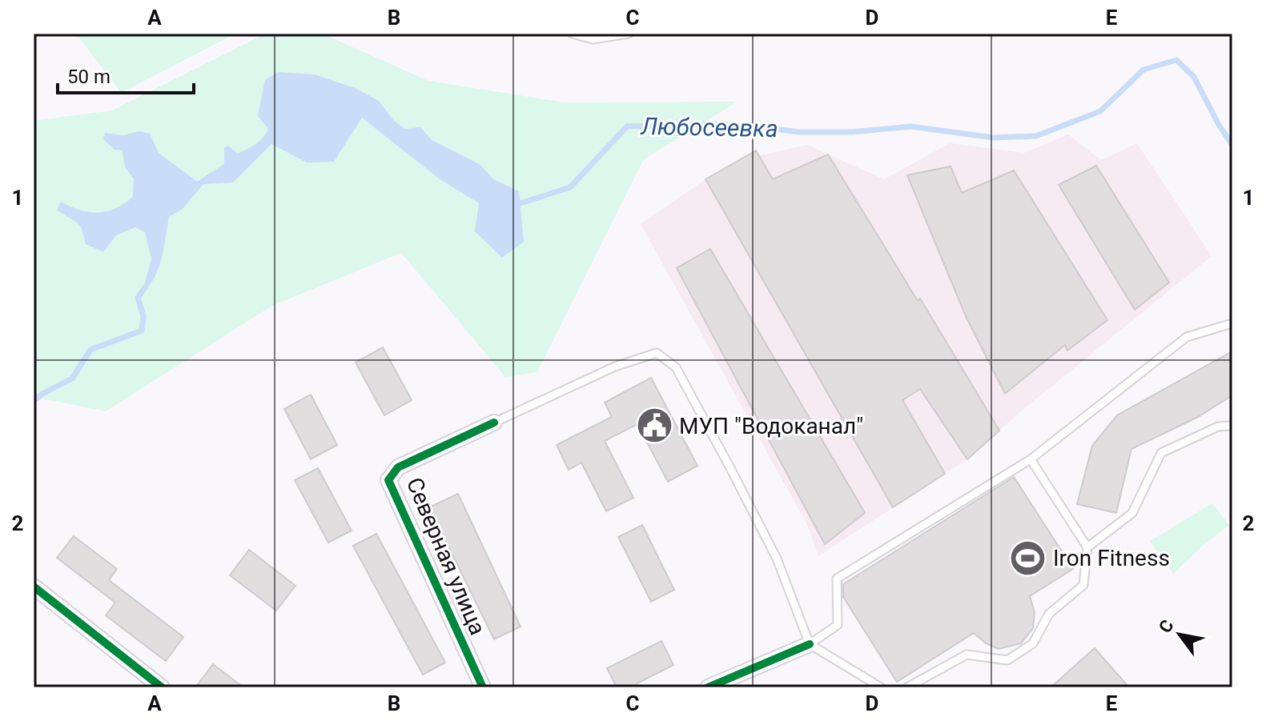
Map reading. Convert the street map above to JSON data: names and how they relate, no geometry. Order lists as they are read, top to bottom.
{
  "streets": {
    "street": ["Северная улица"]
  },
  "water": ["Любосеевка"],
  "places": {
    "public building": ["МУП \"Водоканал\""],
    "sports": ["Iron Fitness"]
  },
  "scale_bar": "50 m",
  "north": "top left",
  "grid": {
    "columns": [
      "A",
      "B",
      "C",
      "D",
      "E"
    ],
    "rows": ["1", "2"]
  }
}
